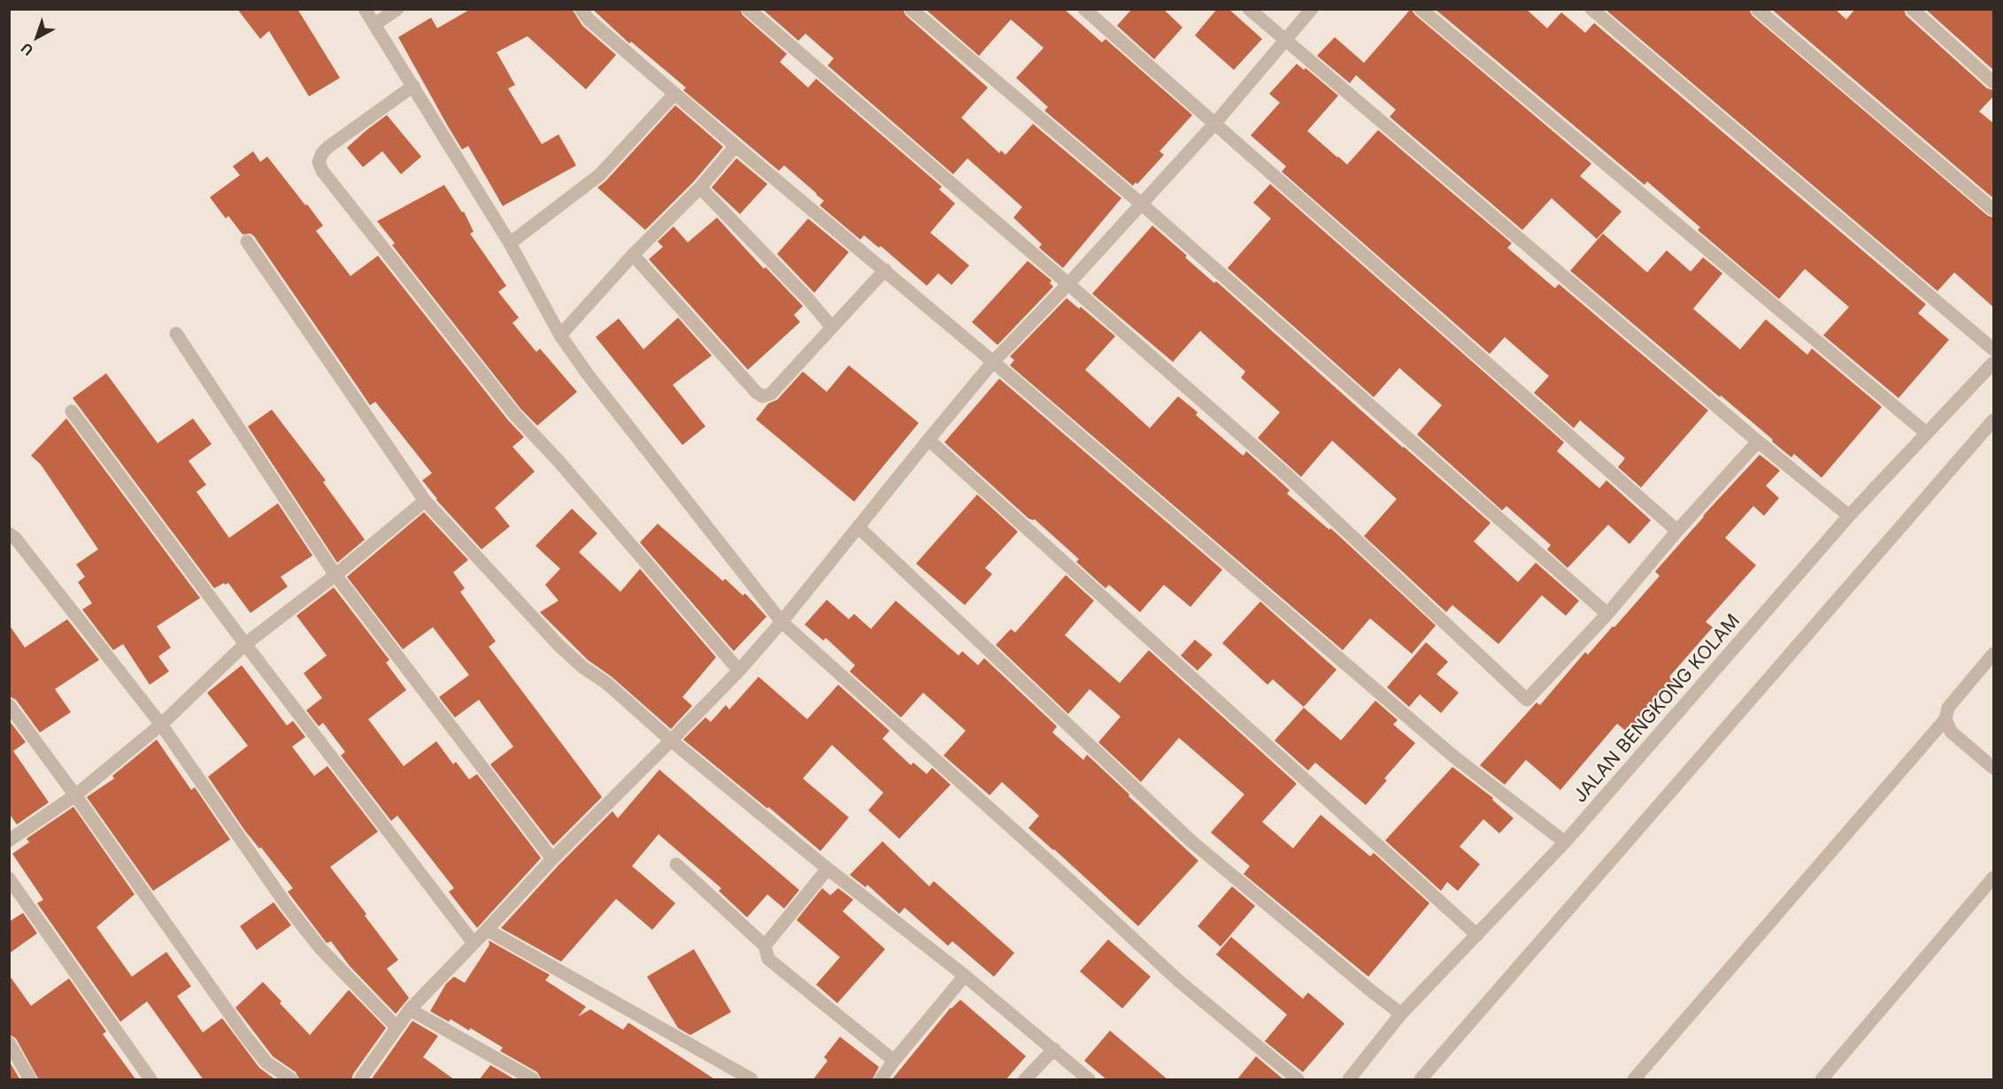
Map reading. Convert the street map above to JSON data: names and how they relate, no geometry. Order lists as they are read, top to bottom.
{
  "streets": {
    "street": ["JALAN BENGKONG KOLAM"]
  },
  "north": "bottom left"
}
